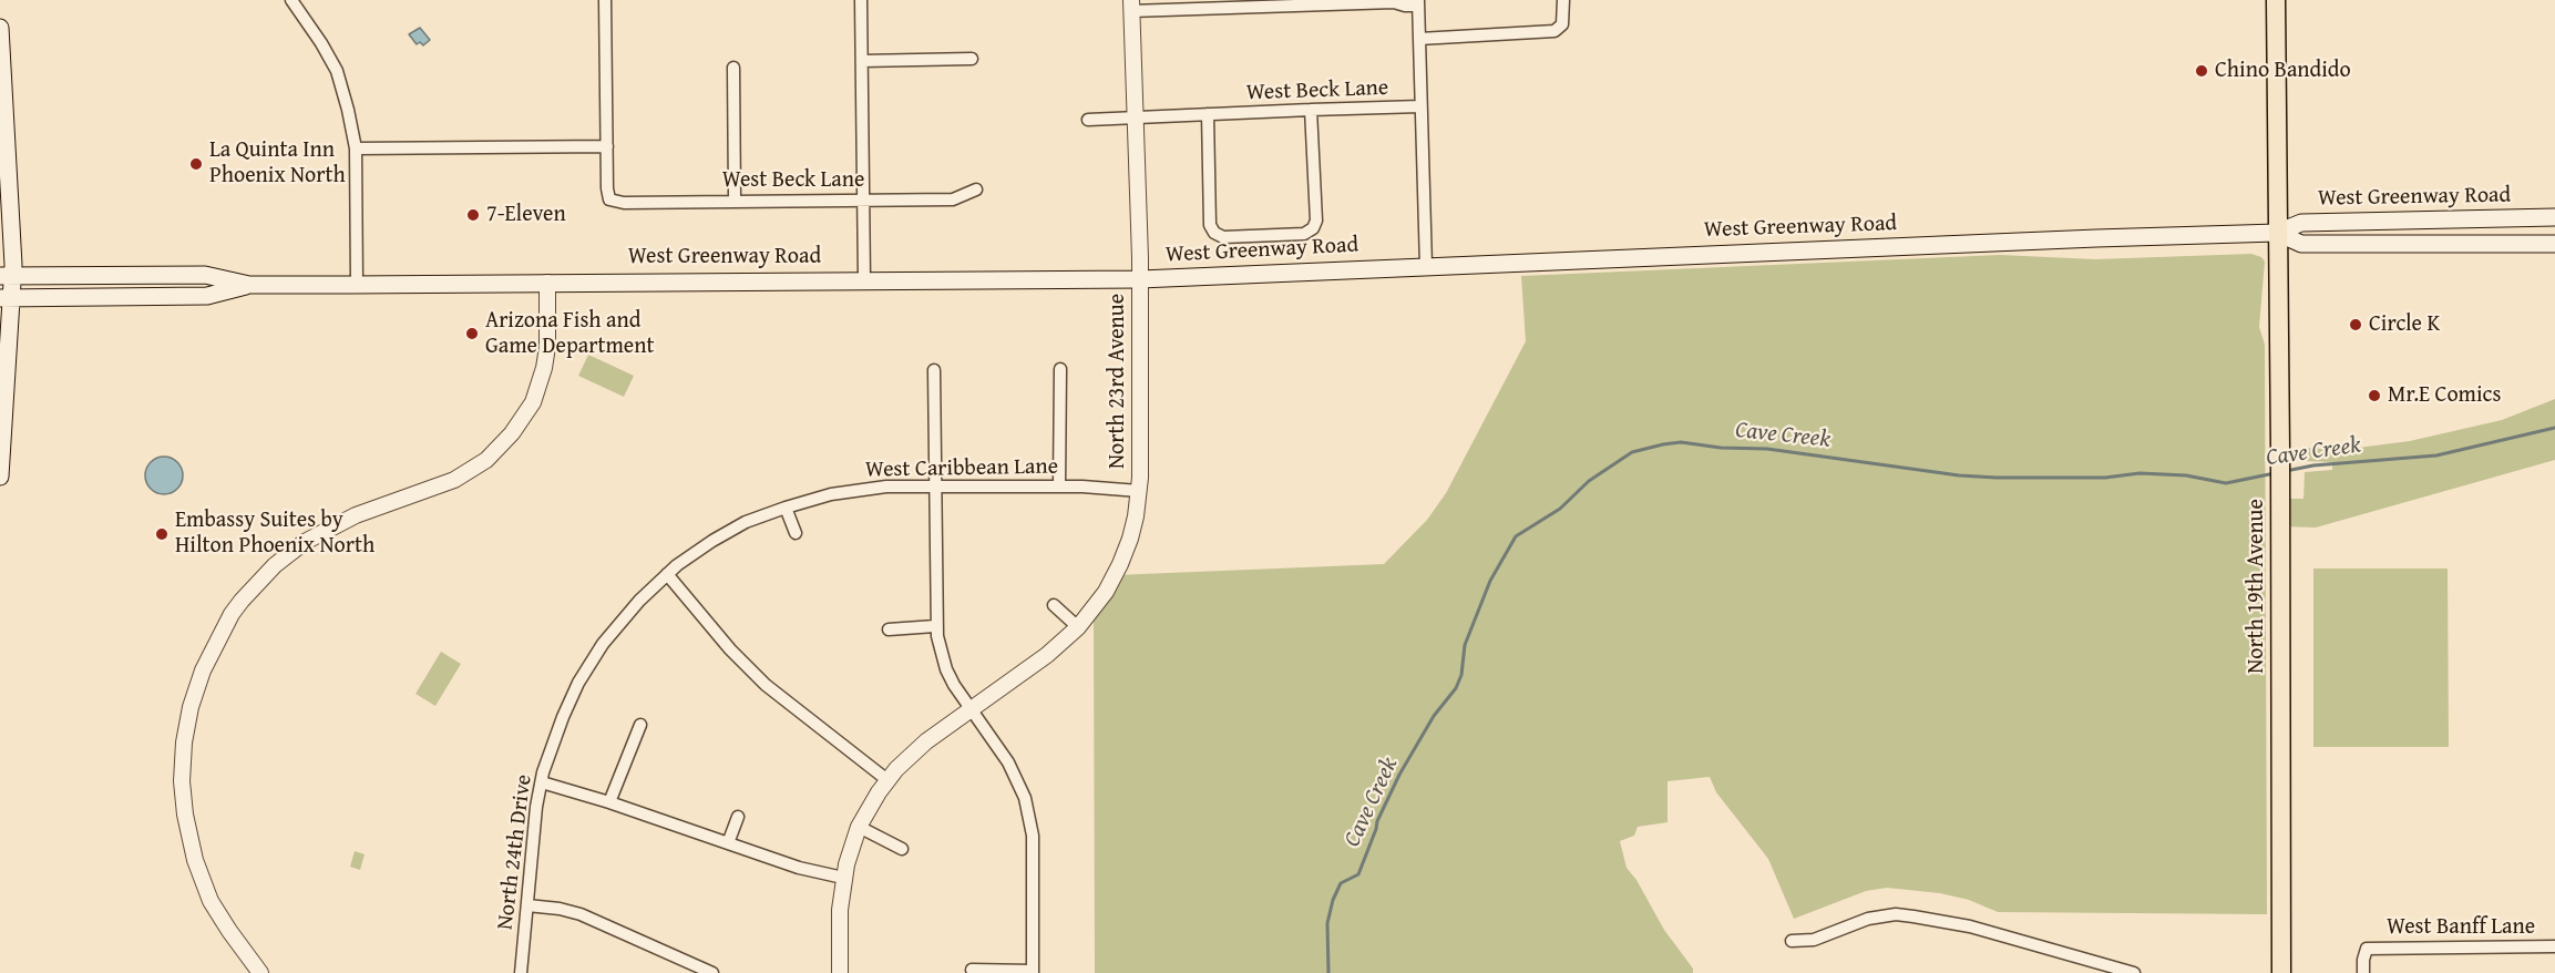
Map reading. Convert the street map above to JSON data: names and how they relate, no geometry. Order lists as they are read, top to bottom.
{
  "streets": {
    "main road": ["West Greenway Road", "North 19th Avenue"],
    "street": [
      "West Beck Lane",
      "North 23rd Avenue",
      "West Caribbean Lane",
      "North 24th Drive",
      "West Banff Lane"
    ]
  },
  "crossings": [
    ["West Beck Lane", "North 23rd Avenue"],
    ["West Greenway Road", "North 23rd Avenue"],
    ["West Greenway Road", "North 19th Avenue"],
    ["North 23rd Avenue", "West Caribbean Lane"],
    ["West Caribbean Lane", "North 24th Drive"]
  ],
  "water": ["Cave Creek"],
  "places": [
    "Chino Bandido",
    "La Quinta Inn Phoenix North",
    "7-Eleven",
    "Circle K",
    "Arizona Fish and Game Department",
    "Mr.E Comics",
    "Embassy Suites by Hilton Phoenix North"
  ]
}
